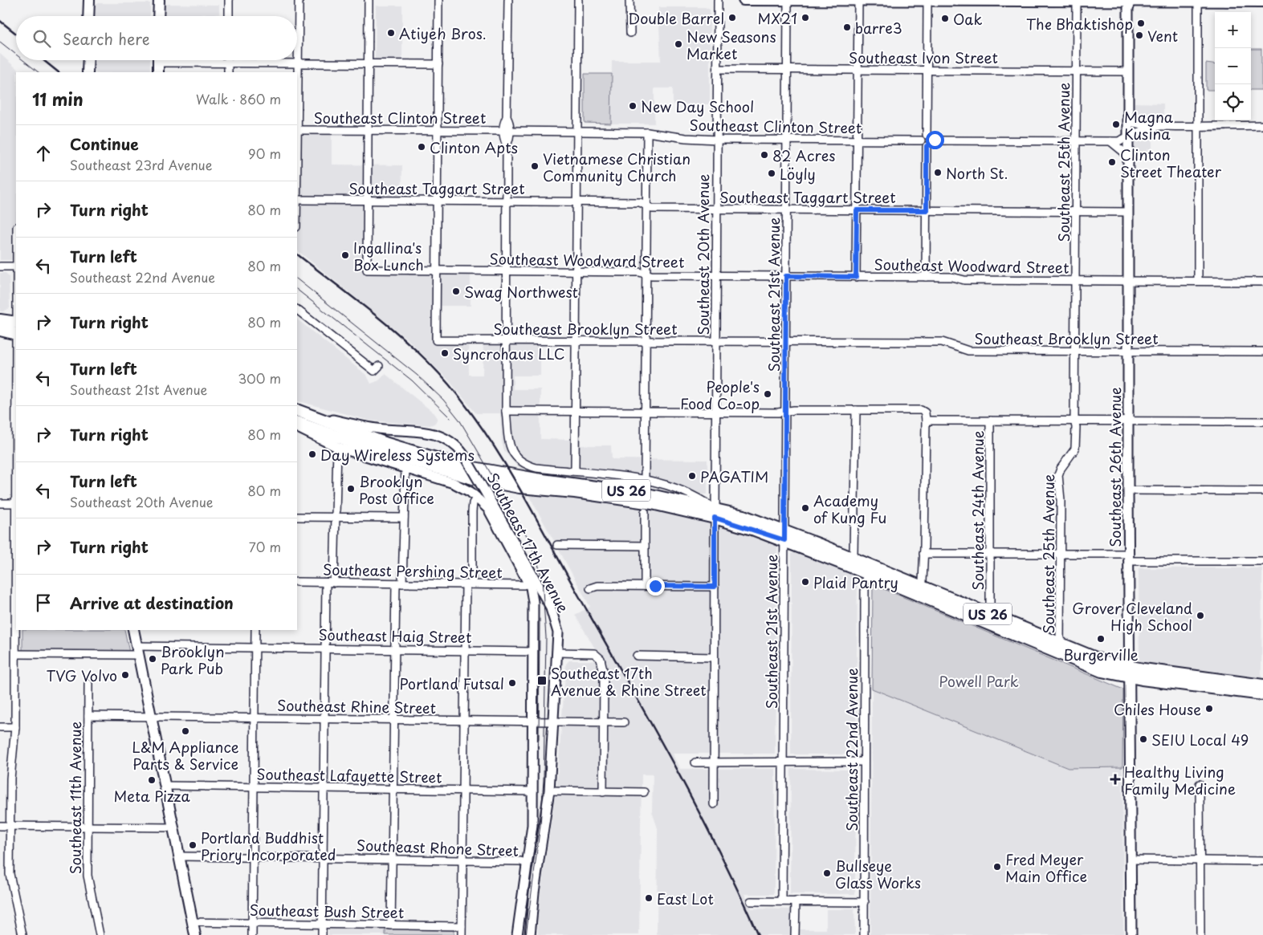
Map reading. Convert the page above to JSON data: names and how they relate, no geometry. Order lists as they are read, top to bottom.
{
  "streets": {
    "main road": ["US 26"],
    "street": [
      "Southeast Ivon Street",
      "Southeast Clinton Street",
      "Southeast 25th Avenue",
      "Southeast Taggart Street",
      "Southeast 20th Avenue",
      "Southeast Woodward Street",
      "Southeast 21st Avenue",
      "Southeast Brooklyn Street",
      "Southeast 26th Avenue",
      "Southeast 24th Avenue",
      "Southeast 17th Avenue",
      "Southeast Pershing Street",
      "Southeast Haig Street",
      "Southeast Rhine Street",
      "Southeast 22nd Avenue",
      "Southeast Lafayette Street",
      "Southeast 11th Avenue",
      "Southeast Rhone Street",
      "Southeast Bush Street"
    ]
  },
  "crossings": [
    ["Southeast Ivon Street", "Southeast 25th Avenue"],
    ["Southeast Ivon Street", "Southeast 20th Avenue"],
    ["Southeast Ivon Street", "Southeast 21st Avenue"],
    ["Southeast Ivon Street", "Southeast 26th Avenue"],
    ["Southeast Clinton Street", "Southeast 20th Avenue"],
    ["Southeast Clinton Street", "Southeast 21st Avenue"],
    ["Southeast Clinton Street", "Southeast 17th Avenue"],
    ["Southeast 25th Avenue", "Southeast Taggart Street"],
    ["Southeast 25th Avenue", "Southeast Woodward Street"],
    ["Southeast 25th Avenue", "Southeast Brooklyn Street"],
    ["Southeast 25th Avenue", "US 26"],
    ["Southeast Taggart Street", "Southeast 20th Avenue"],
    ["Southeast Taggart Street", "Southeast Woodward Street"],
    ["Southeast Taggart Street", "Southeast 21st Avenue"],
    ["Southeast Taggart Street", "Southeast 26th Avenue"],
    ["Southeast Taggart Street", "Southeast 17th Avenue"],
    ["Southeast 20th Avenue", "Southeast Woodward Street"],
    ["Southeast 20th Avenue", "Southeast Brooklyn Street"],
    ["Southeast 20th Avenue", "US 26"],
    ["Southeast Woodward Street", "Southeast 21st Avenue"],
    ["Southeast Woodward Street", "Southeast Brooklyn Street"],
    ["Southeast Woodward Street", "Southeast 26th Avenue"],
    ["Southeast Woodward Street", "Southeast 17th Avenue"],
    ["Southeast 21st Avenue", "Southeast Brooklyn Street"],
    ["Southeast 21st Avenue", "US 26"],
    ["Southeast Brooklyn Street", "Southeast 26th Avenue"],
    ["Southeast Brooklyn Street", "Southeast 17th Avenue"],
    ["Southeast 26th Avenue", "US 26"],
    ["US 26", "Southeast 24th Avenue"],
    ["US 26", "Southeast 17th Avenue"],
    ["US 26", "Southeast 22nd Avenue"],
    ["Southeast 17th Avenue", "Southeast Pershing Street"],
    ["Southeast 17th Avenue", "Southeast Haig Street"],
    ["Southeast 17th Avenue", "Southeast Rhine Street"],
    ["Southeast 17th Avenue", "Southeast Lafayette Street"],
    ["Southeast 17th Avenue", "Southeast Rhone Street"],
    ["Southeast Rhine Street", "Southeast 11th Avenue"]
  ],
  "parks": ["Powell Park"],
  "places": {
    "other": [
      "Double Barrel",
      "MX21",
      "Oak",
      "The Bhaktishop",
      "barre3",
      "Atiyeh Bros.",
      "Vent",
      "New Seasons Market",
      "New Day School",
      "Magna Kusina",
      "Clinton Apts",
      "82 Acres",
      "Clinton Street Theater",
      "Vietnamese Christian Community Church",
      "North St.",
      "Löyly",
      "Ingallina's Box Lunch",
      "Swag Northwest",
      "Syncrohaus LLC",
      "People's Food Co-op",
      "Day Wireless Systems",
      "PAGATIM",
      "Brooklyn Post Office",
      "Academy of Kung Fu",
      "Plaid Pantry",
      "Grover Cleveland High School",
      "Burgerville",
      "Brooklyn Park Pub",
      "TVG Volvo",
      "Portland Futsal",
      "Chiles House",
      "L&M Appliance Parts & Service",
      "SEIU Local 49",
      "Meta Pizza",
      "Portland Buddhist Priory Incorporated",
      "Fred Meyer Main Office",
      "Bullseye Glass Works",
      "East Lot"
    ],
    "transit": ["Southeast 17th Avenue & Rhine Street"],
    "health": ["Healthy Living Family Medicine"]
  },
  "page": {
    "map_buttons": ["+", "−"],
    "search": "Search here",
    "heading": ["11 min", "Walk · 860 m"],
    "list": [
      ["Continue", "Southeast 23rd Avenue", "90 m"],
      ["Turn right", "80 m"],
      ["Turn left", "Southeast 22nd Avenue", "80 m"],
      ["Turn right", "80 m"],
      ["Turn left", "Southeast 21st Avenue", "300 m"],
      ["Turn right", "80 m"],
      ["Turn left", "Southeast 20th Avenue", "80 m"],
      ["Turn right", "70 m"],
      "Arrive at destination"
    ]
  }
}
